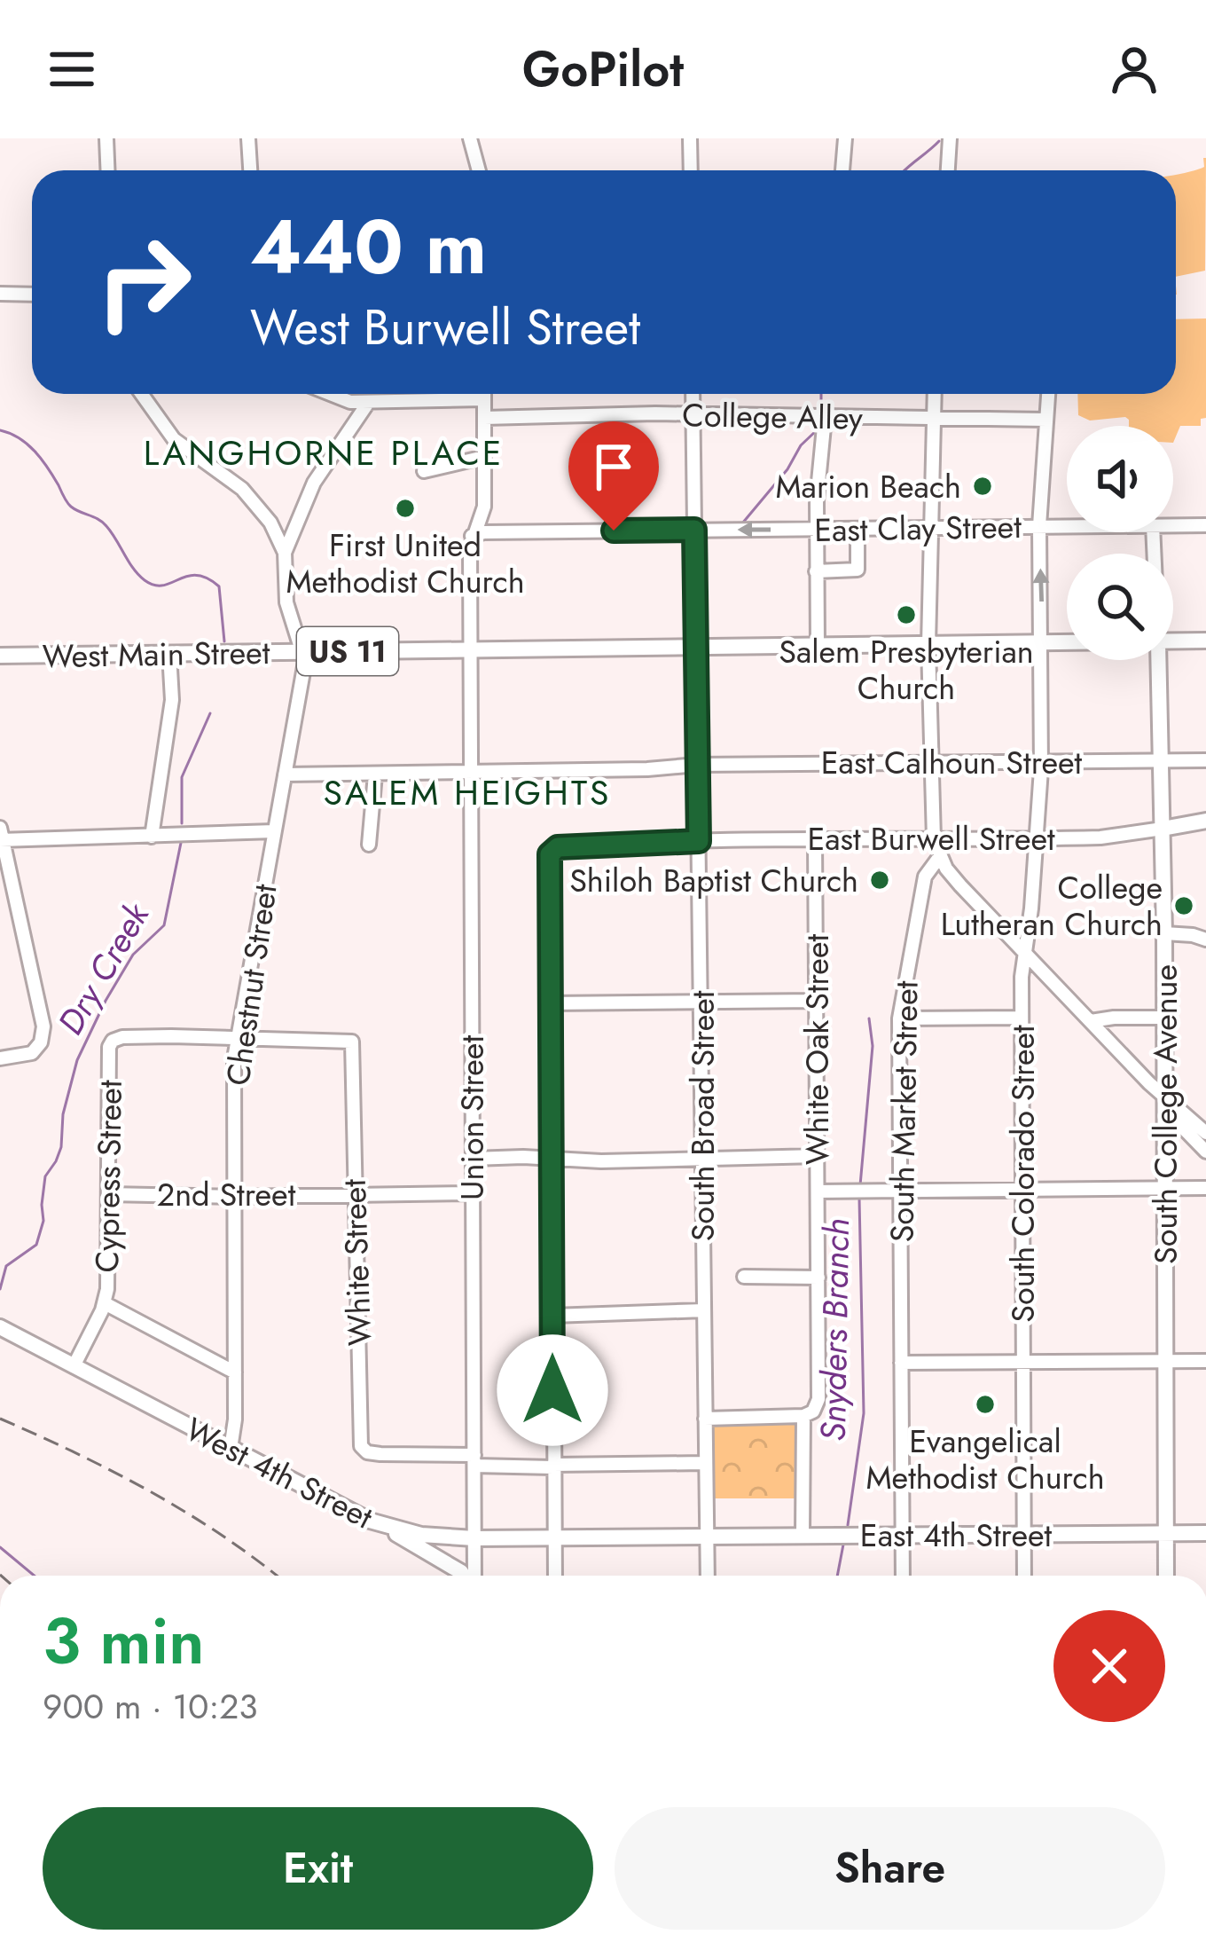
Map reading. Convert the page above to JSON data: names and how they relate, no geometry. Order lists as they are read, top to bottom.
{
  "streets": {
    "main road": [
      "US 11",
      "West Main Street",
      "South College Avenue",
      "West 4th Street",
      "East 4th Street"
    ],
    "street": [
      "College Alley",
      "East Clay Street",
      "East Calhoun Street",
      "East Burwell Street",
      "Chestnut Street",
      "White Oak Street",
      "South Market Street",
      "South Broad Street",
      "Union Street",
      "South Colorado Street",
      "Cypress Street",
      "2nd Street",
      "White Street"
    ]
  },
  "crossings": [
    ["College Alley", "South Broad Street"],
    ["College Alley", "Union Street"],
    ["College Alley", "South Colorado Street"],
    ["East Clay Street", "South Broad Street"],
    ["East Clay Street", "Union Street"],
    ["East Clay Street", "South Colorado Street"],
    ["US 11", "West Main Street"],
    ["US 11", "South Broad Street"],
    ["US 11", "South Colorado Street"],
    ["West Main Street", "Chestnut Street"],
    ["West Main Street", "South Broad Street"],
    ["West Main Street", "Union Street"],
    ["East Calhoun Street", "Chestnut Street"],
    ["East Calhoun Street", "South College Avenue"],
    ["East Calhoun Street", "South Broad Street"],
    ["East Calhoun Street", "Union Street"],
    ["East Calhoun Street", "South Colorado Street"],
    ["East Burwell Street", "White Oak Street"],
    ["East Burwell Street", "South College Avenue"],
    ["East Burwell Street", "South Broad Street"],
    ["East Burwell Street", "South Colorado Street"],
    ["Chestnut Street", "Cypress Street"],
    ["Chestnut Street", "2nd Street"],
    ["Chestnut Street", "White Street"],
    ["Chestnut Street", "West 4th Street"],
    ["South Market Street", "East 4th Street"],
    ["South College Avenue", "East 4th Street"],
    ["South Broad Street", "West 4th Street"],
    ["South Broad Street", "East 4th Street"],
    ["Union Street", "2nd Street"],
    ["Union Street", "White Street"],
    ["Union Street", "West 4th Street"],
    ["South Colorado Street", "East 4th Street"],
    ["Cypress Street", "2nd Street"],
    ["Cypress Street", "White Street"],
    ["Cypress Street", "West 4th Street"],
    ["2nd Street", "White Street"],
    ["West 4th Street", "East 4th Street"]
  ],
  "districts": ["LANGHORNE PLACE", "SALEM HEIGHTS"],
  "water": ["Dry Creek", "Snyders Branch"],
  "places": [
    "Marion Beach",
    "First United Methodist Church",
    "Salem Presbyterian Church",
    "Shiloh Baptist Church",
    "College Lutheran Church",
    "Evangelical Methodist Church"
  ],
  "page": {
    "header": "GoPilot",
    "turn": ["440 m", "West Burwell Street"],
    "heading": ["3 min", "900 m · 10:23"],
    "buttons": ["Exit", "Share"]
  }
}
